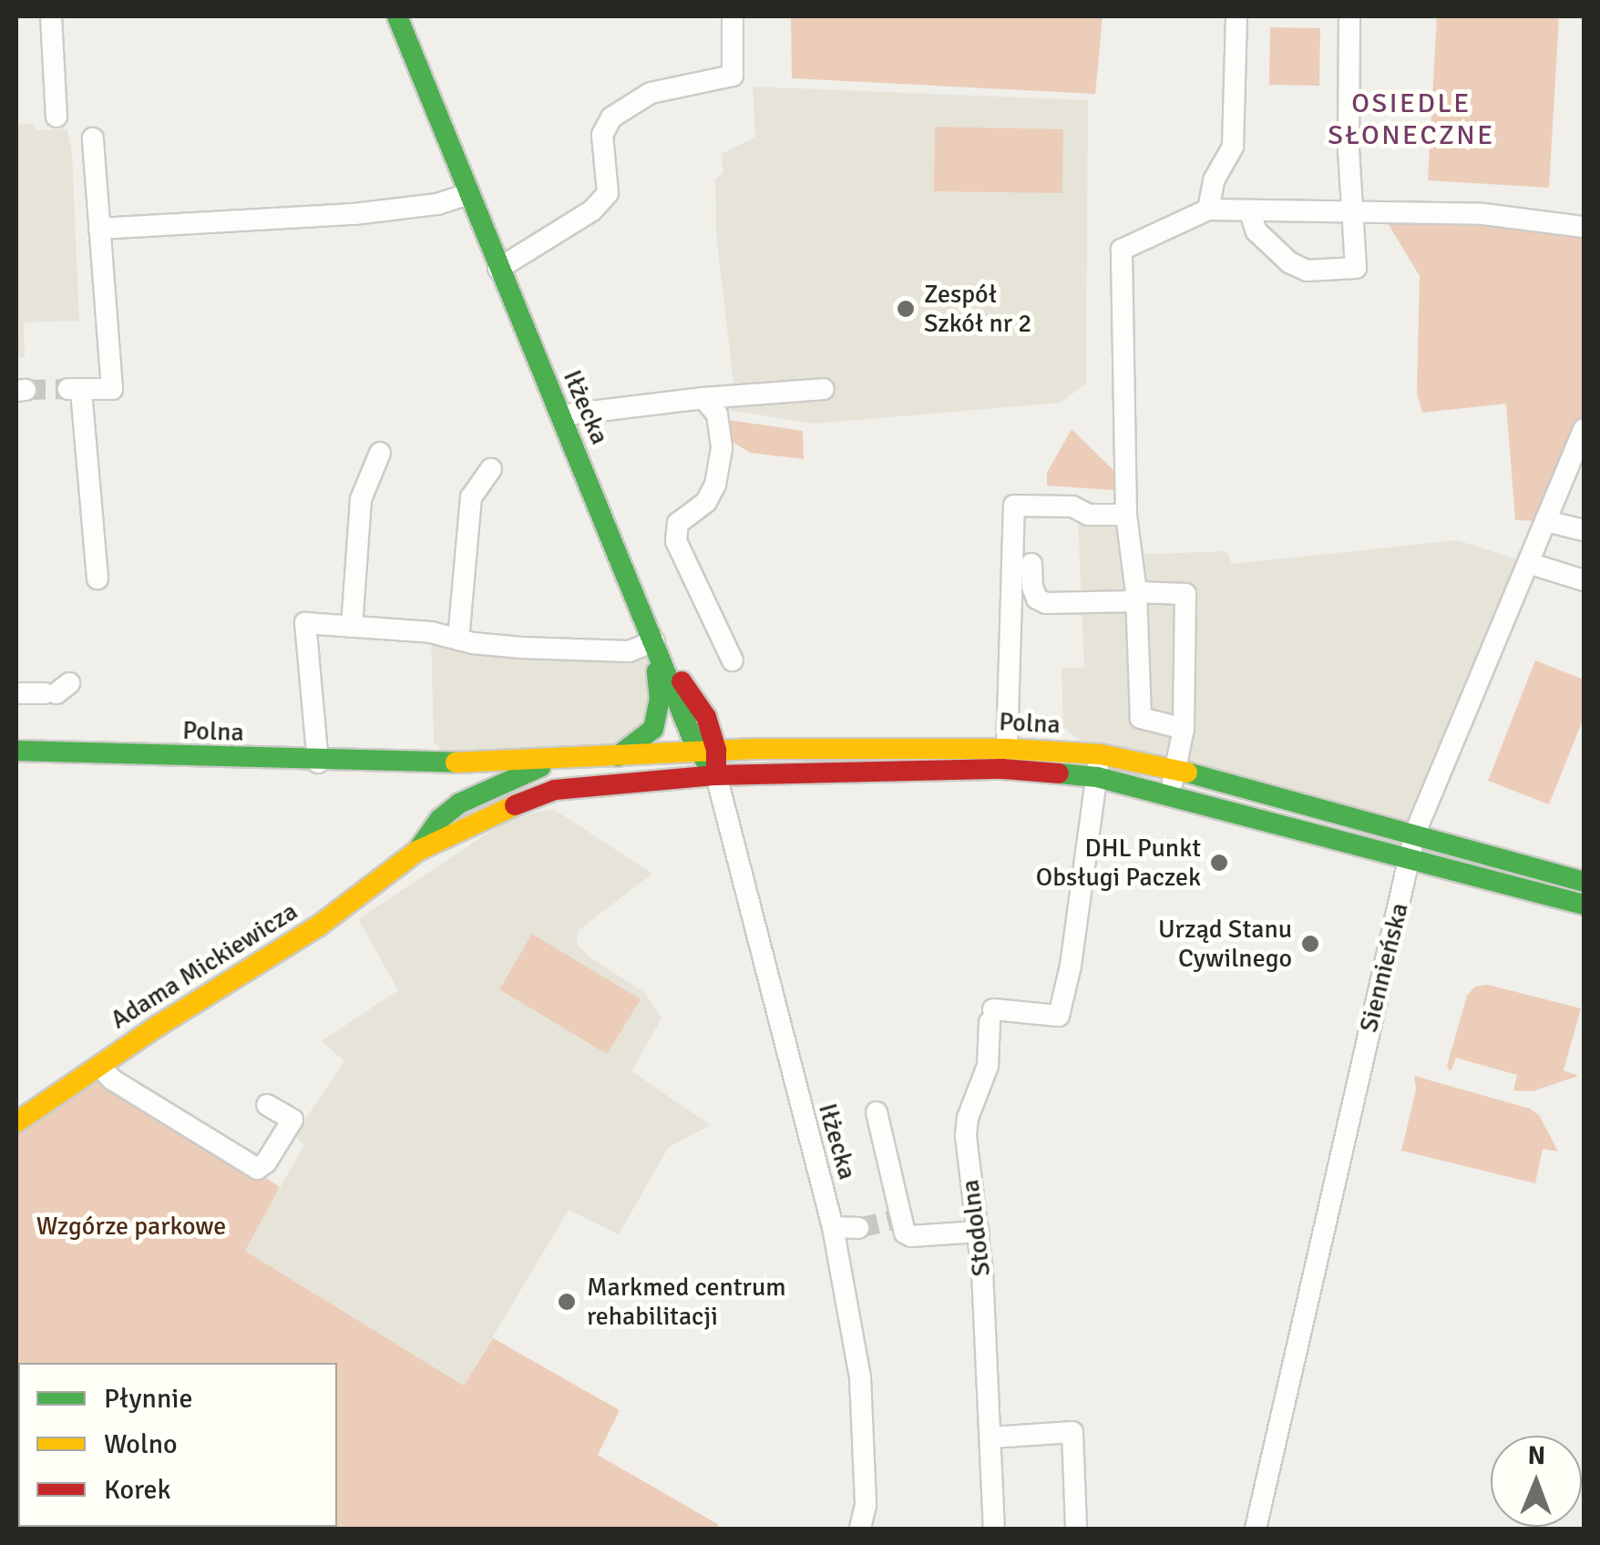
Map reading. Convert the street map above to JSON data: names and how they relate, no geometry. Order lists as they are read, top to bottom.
{
  "streets": {
    "street": [
      "Iłżecka",
      "Polna",
      "Adama Mickiewicza",
      "Siennieńska",
      "Stodolna"
    ]
  },
  "crossings": [
    ["Iłżecka", "Polna"],
    ["Iłżecka", "Adama Mickiewicza"],
    ["Polna", "Adama Mickiewicza"],
    ["Polna", "Siennieńska"],
    ["Polna", "Stodolna"]
  ],
  "districts": ["OSIEDLE SŁONECZNE"],
  "parks": ["Wzgórze parkowe"],
  "places": [
    "Zespół Szkół nr 2",
    "DHL Punkt Obsługi Paczek",
    "Urząd Stanu Cywilnego",
    "Markmed centrum rehabilitacji"
  ],
  "legend": ["Płynnie", "Wolno", "Korek"],
  "north": "top"
}
